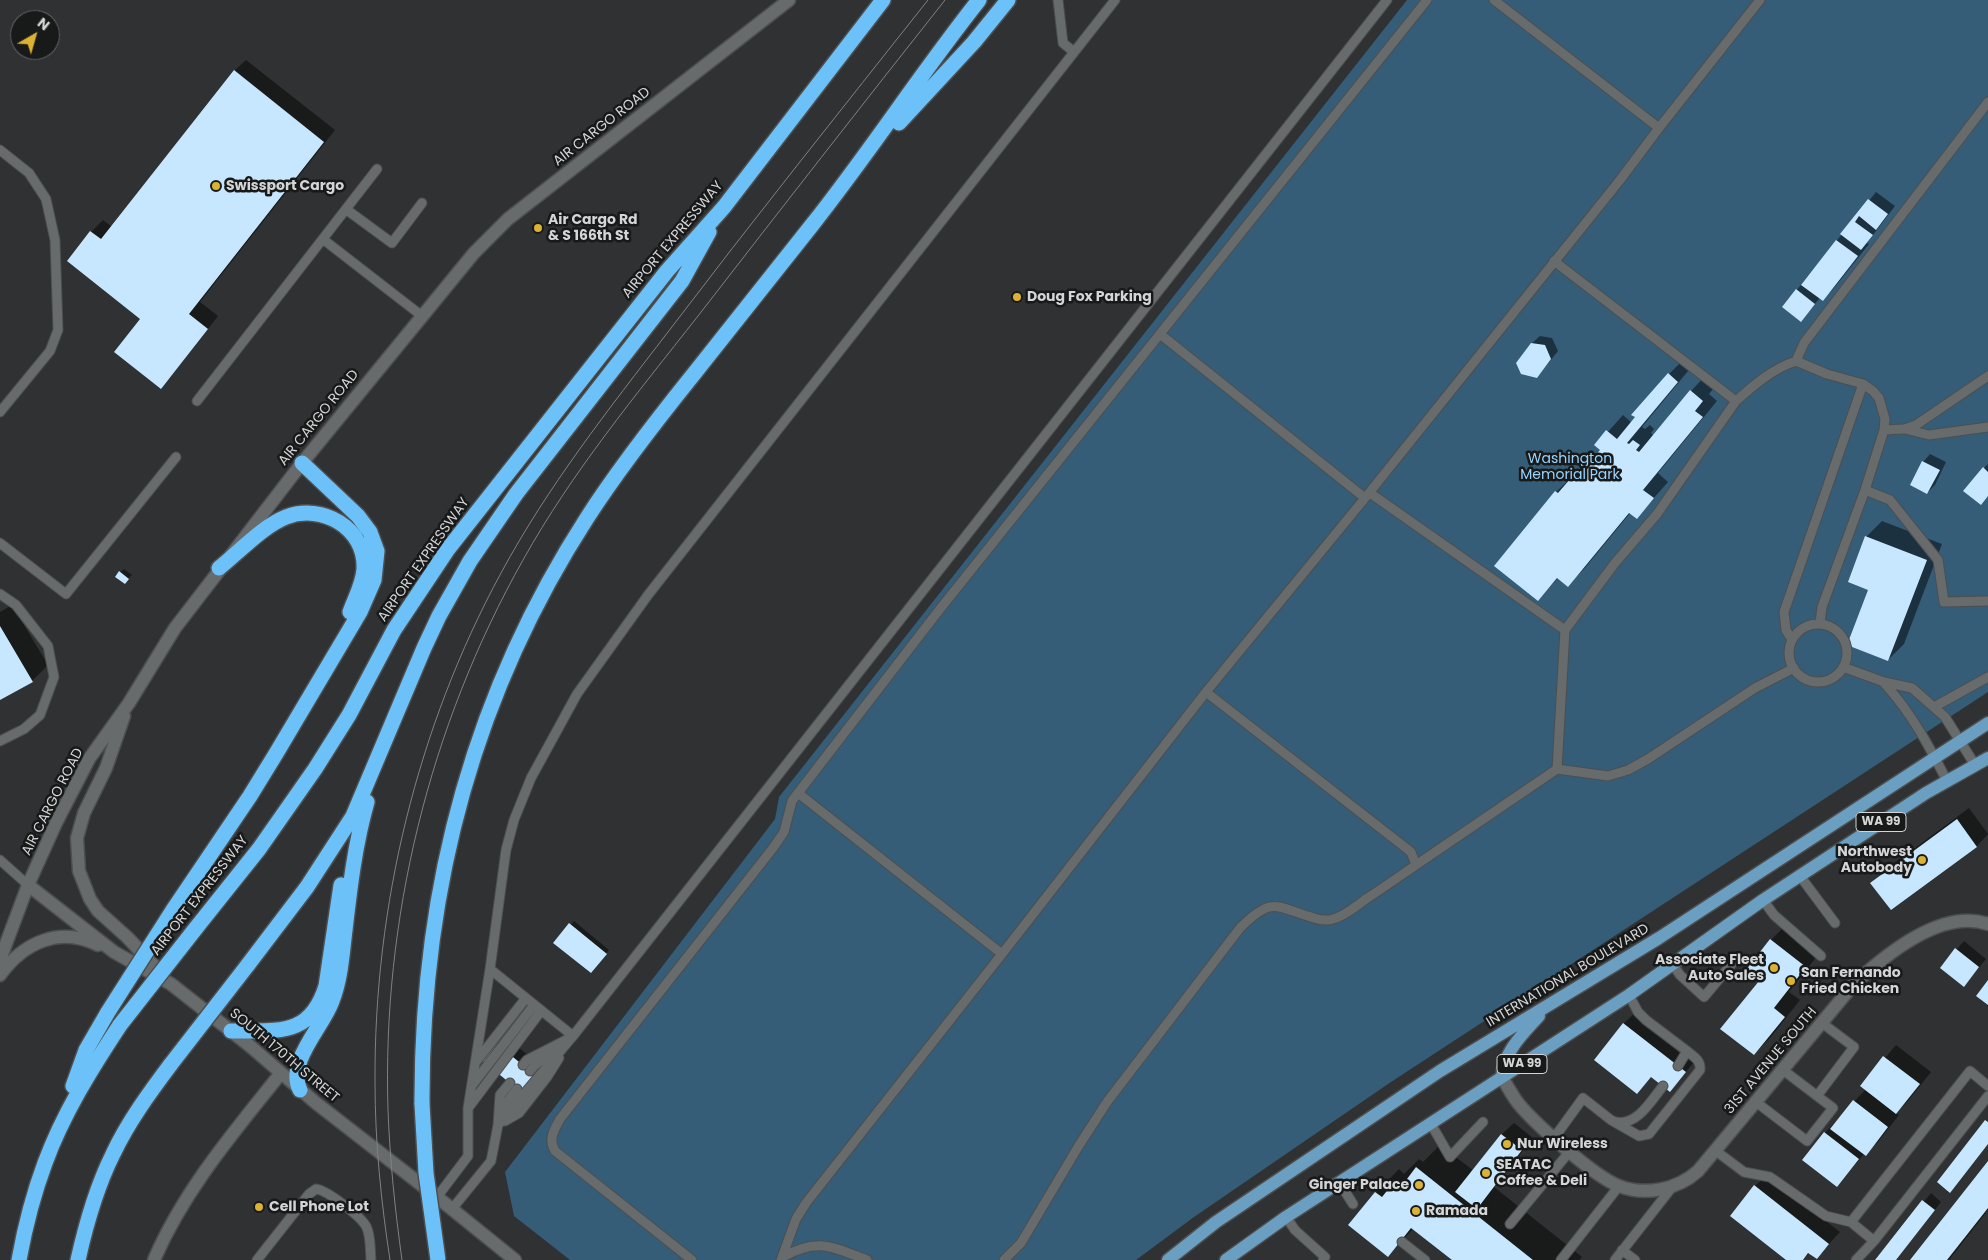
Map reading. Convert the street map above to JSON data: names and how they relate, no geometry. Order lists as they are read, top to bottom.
{
  "streets": {
    "highway": ["AIRPORT EXPRESSWAY"],
    "main road": ["WA 99", "INTERNATIONAL BOULEVARD"],
    "street": ["AIR CARGO ROAD", "SOUTH 170TH STREET", "31ST AVENUE SOUTH"]
  },
  "crossings": [
    ["AIR CARGO ROAD", "SOUTH 170TH STREET"]
  ],
  "parks": ["Washington Memorial Park"],
  "places": [
    "Swissport Cargo",
    "Air Cargo Rd & S 166th St",
    "Doug Fox Parking",
    "Northwest Autobody",
    "Associate Fleet Auto Sales",
    "San Fernando Fried Chicken",
    "Nur Wireless",
    "SEATAC Coffee & Deli",
    "Ginger Palace",
    "Cell Phone Lot",
    "Ramada"
  ],
  "north": "top right"
}
